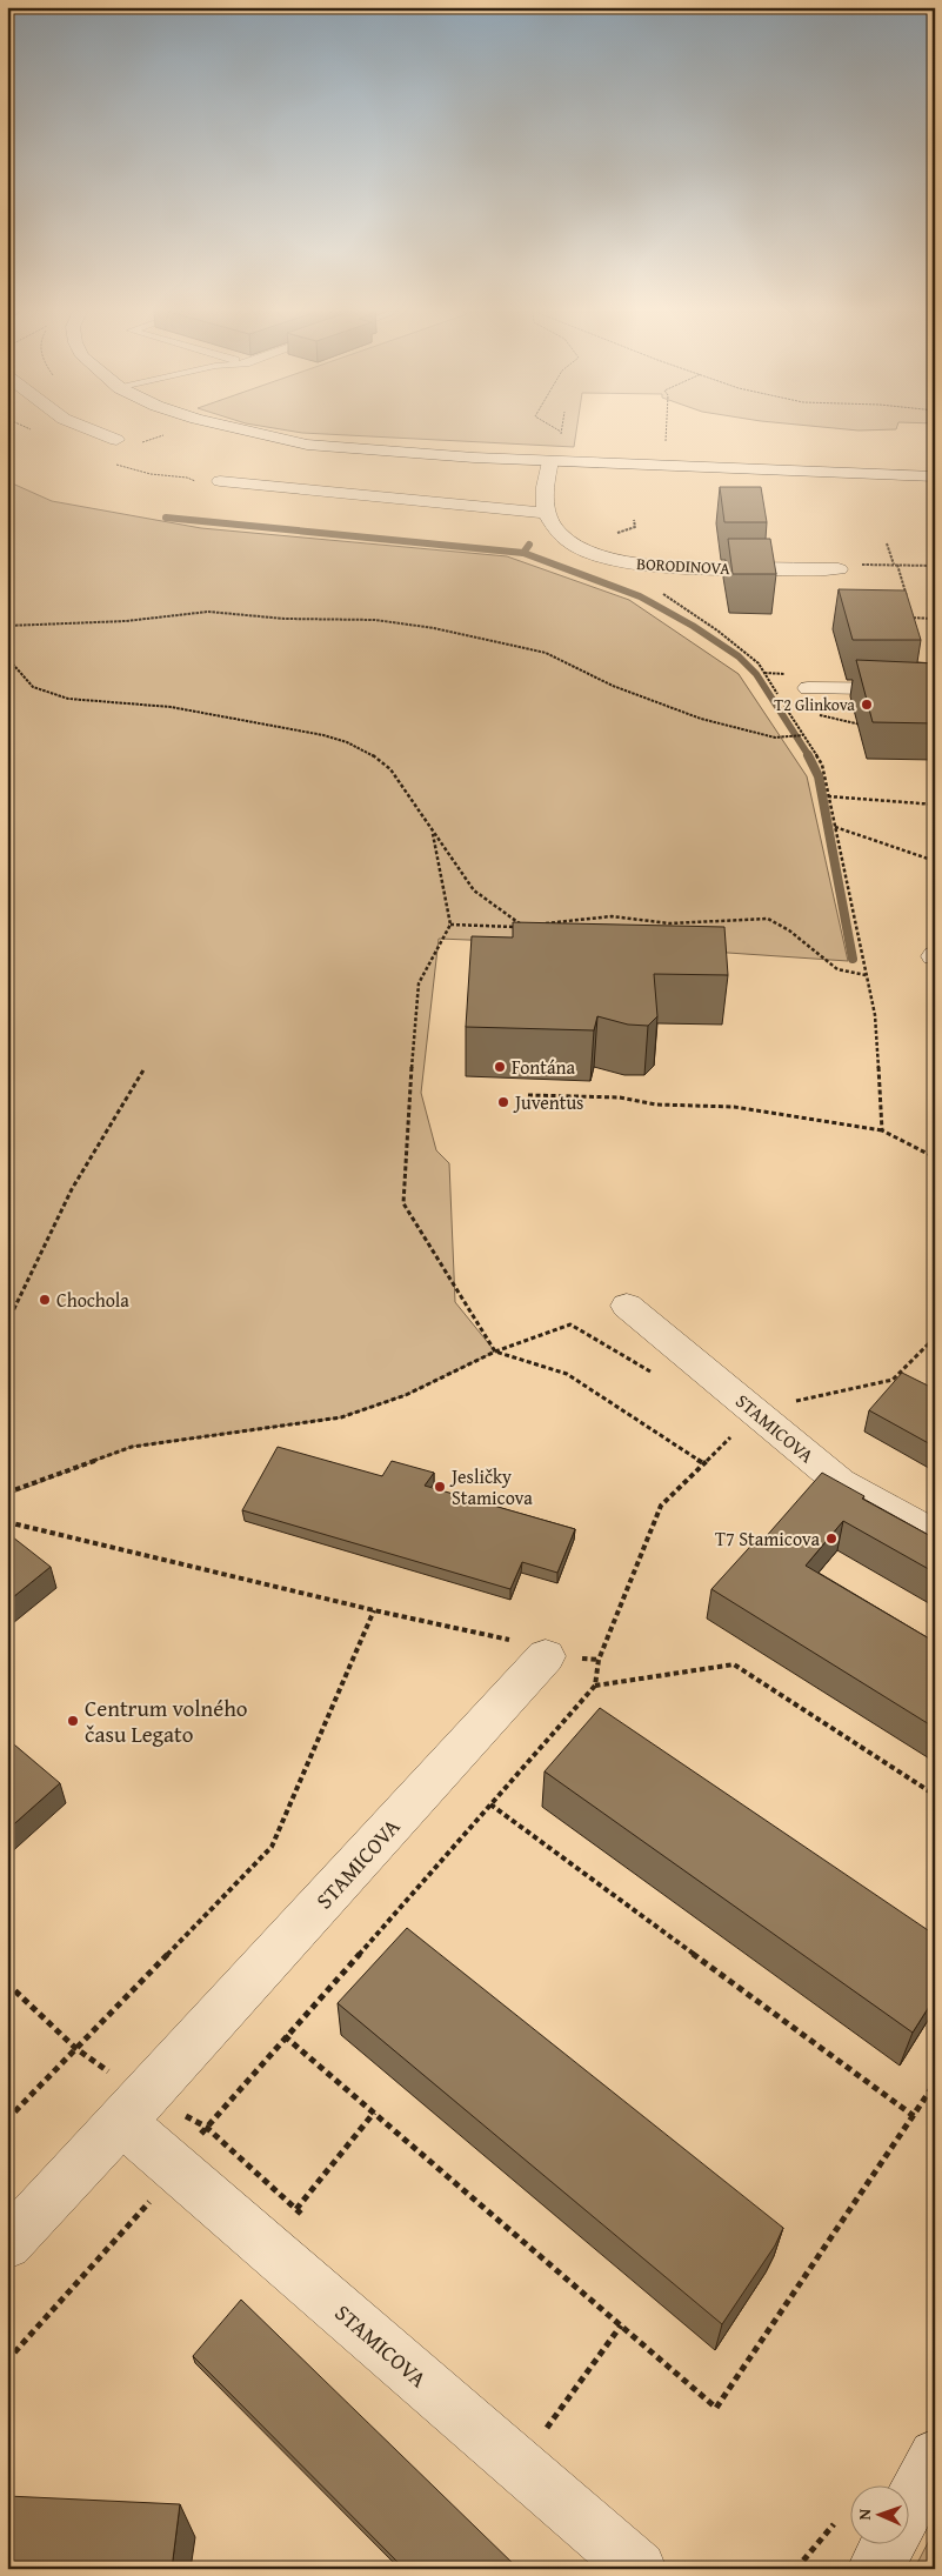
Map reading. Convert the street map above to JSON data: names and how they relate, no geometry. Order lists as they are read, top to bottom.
{
  "streets": {
    "street": ["BORODINOVA", "STAMICOVA"]
  },
  "places": [
    "T2 Glinkova",
    "Fontána",
    "Juventus",
    "Chochola",
    "Jesličky Stamicova",
    "T7 Stamicova",
    "Centrum volného času Legato"
  ],
  "north": "left"
}
